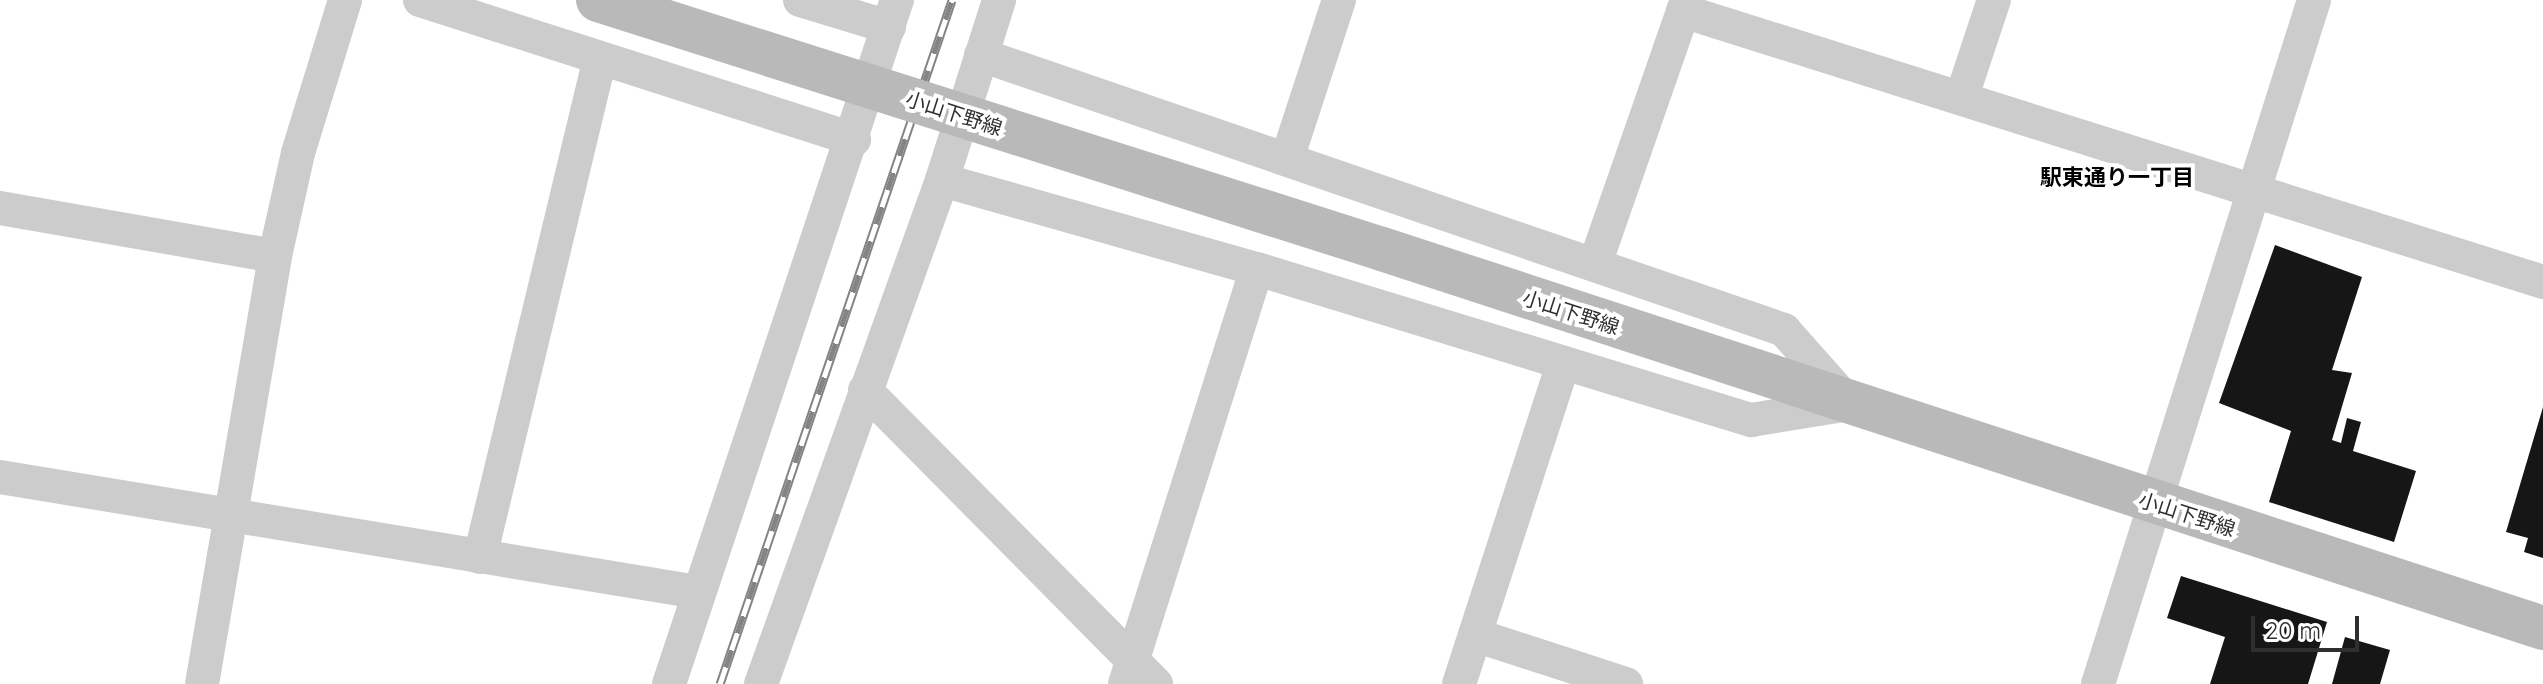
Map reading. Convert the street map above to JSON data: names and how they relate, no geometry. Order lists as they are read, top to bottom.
{
  "streets": {
    "main road": ["小山下野線"]
  },
  "districts": ["駅東通り一丁目"],
  "scale_bar": "20 m"
}
